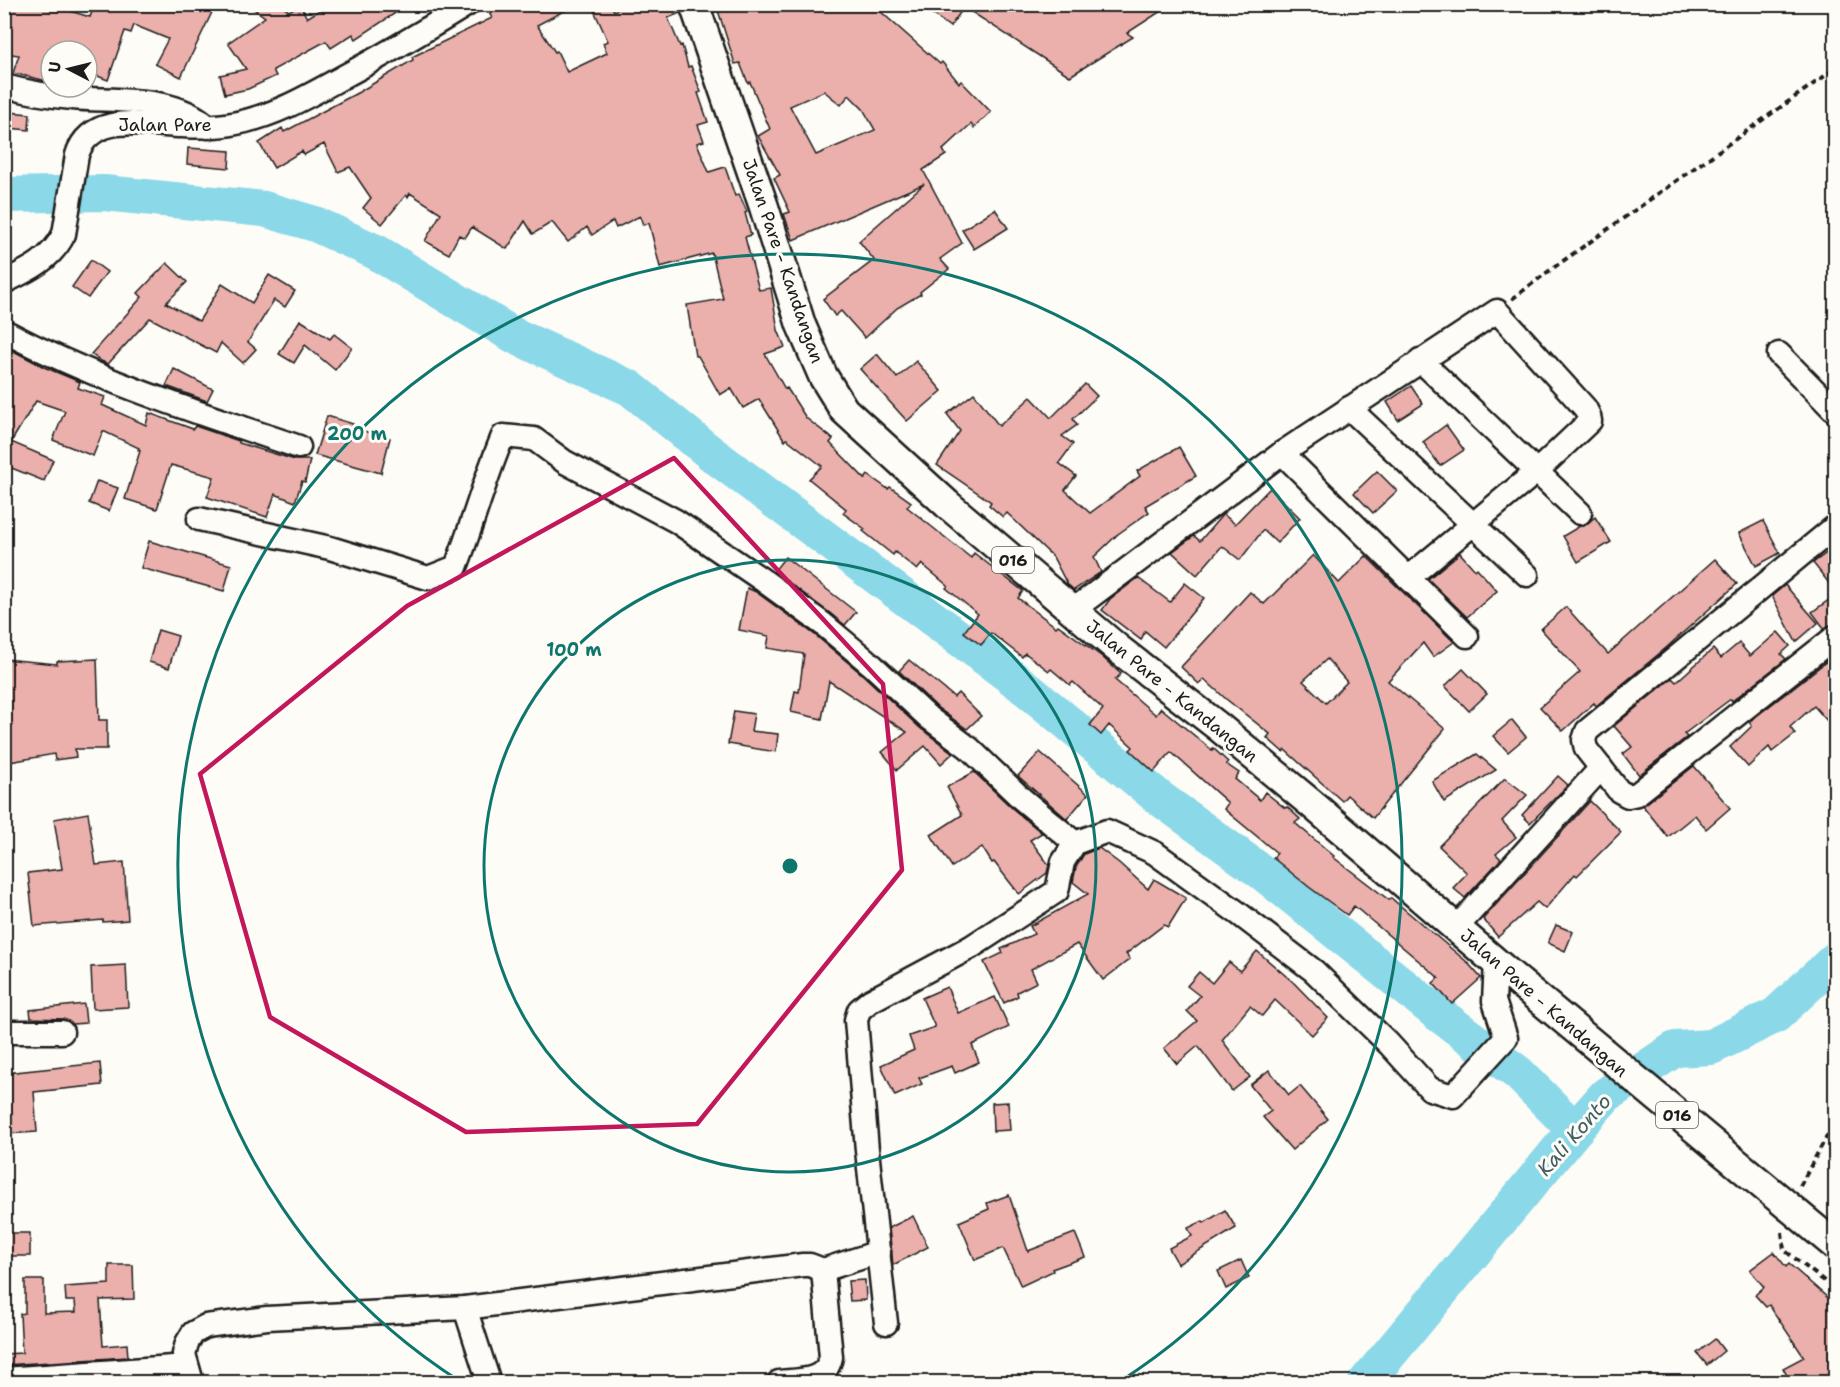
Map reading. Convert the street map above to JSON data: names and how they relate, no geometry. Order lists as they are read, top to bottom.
{
  "streets": {
    "main road": ["Jalan Pare - Kandangan", "016"],
    "street": ["Jalan Pare"]
  },
  "water": ["Kali Konto"],
  "north": "left",
  "rings": ["200 m", "100 m"]
}
